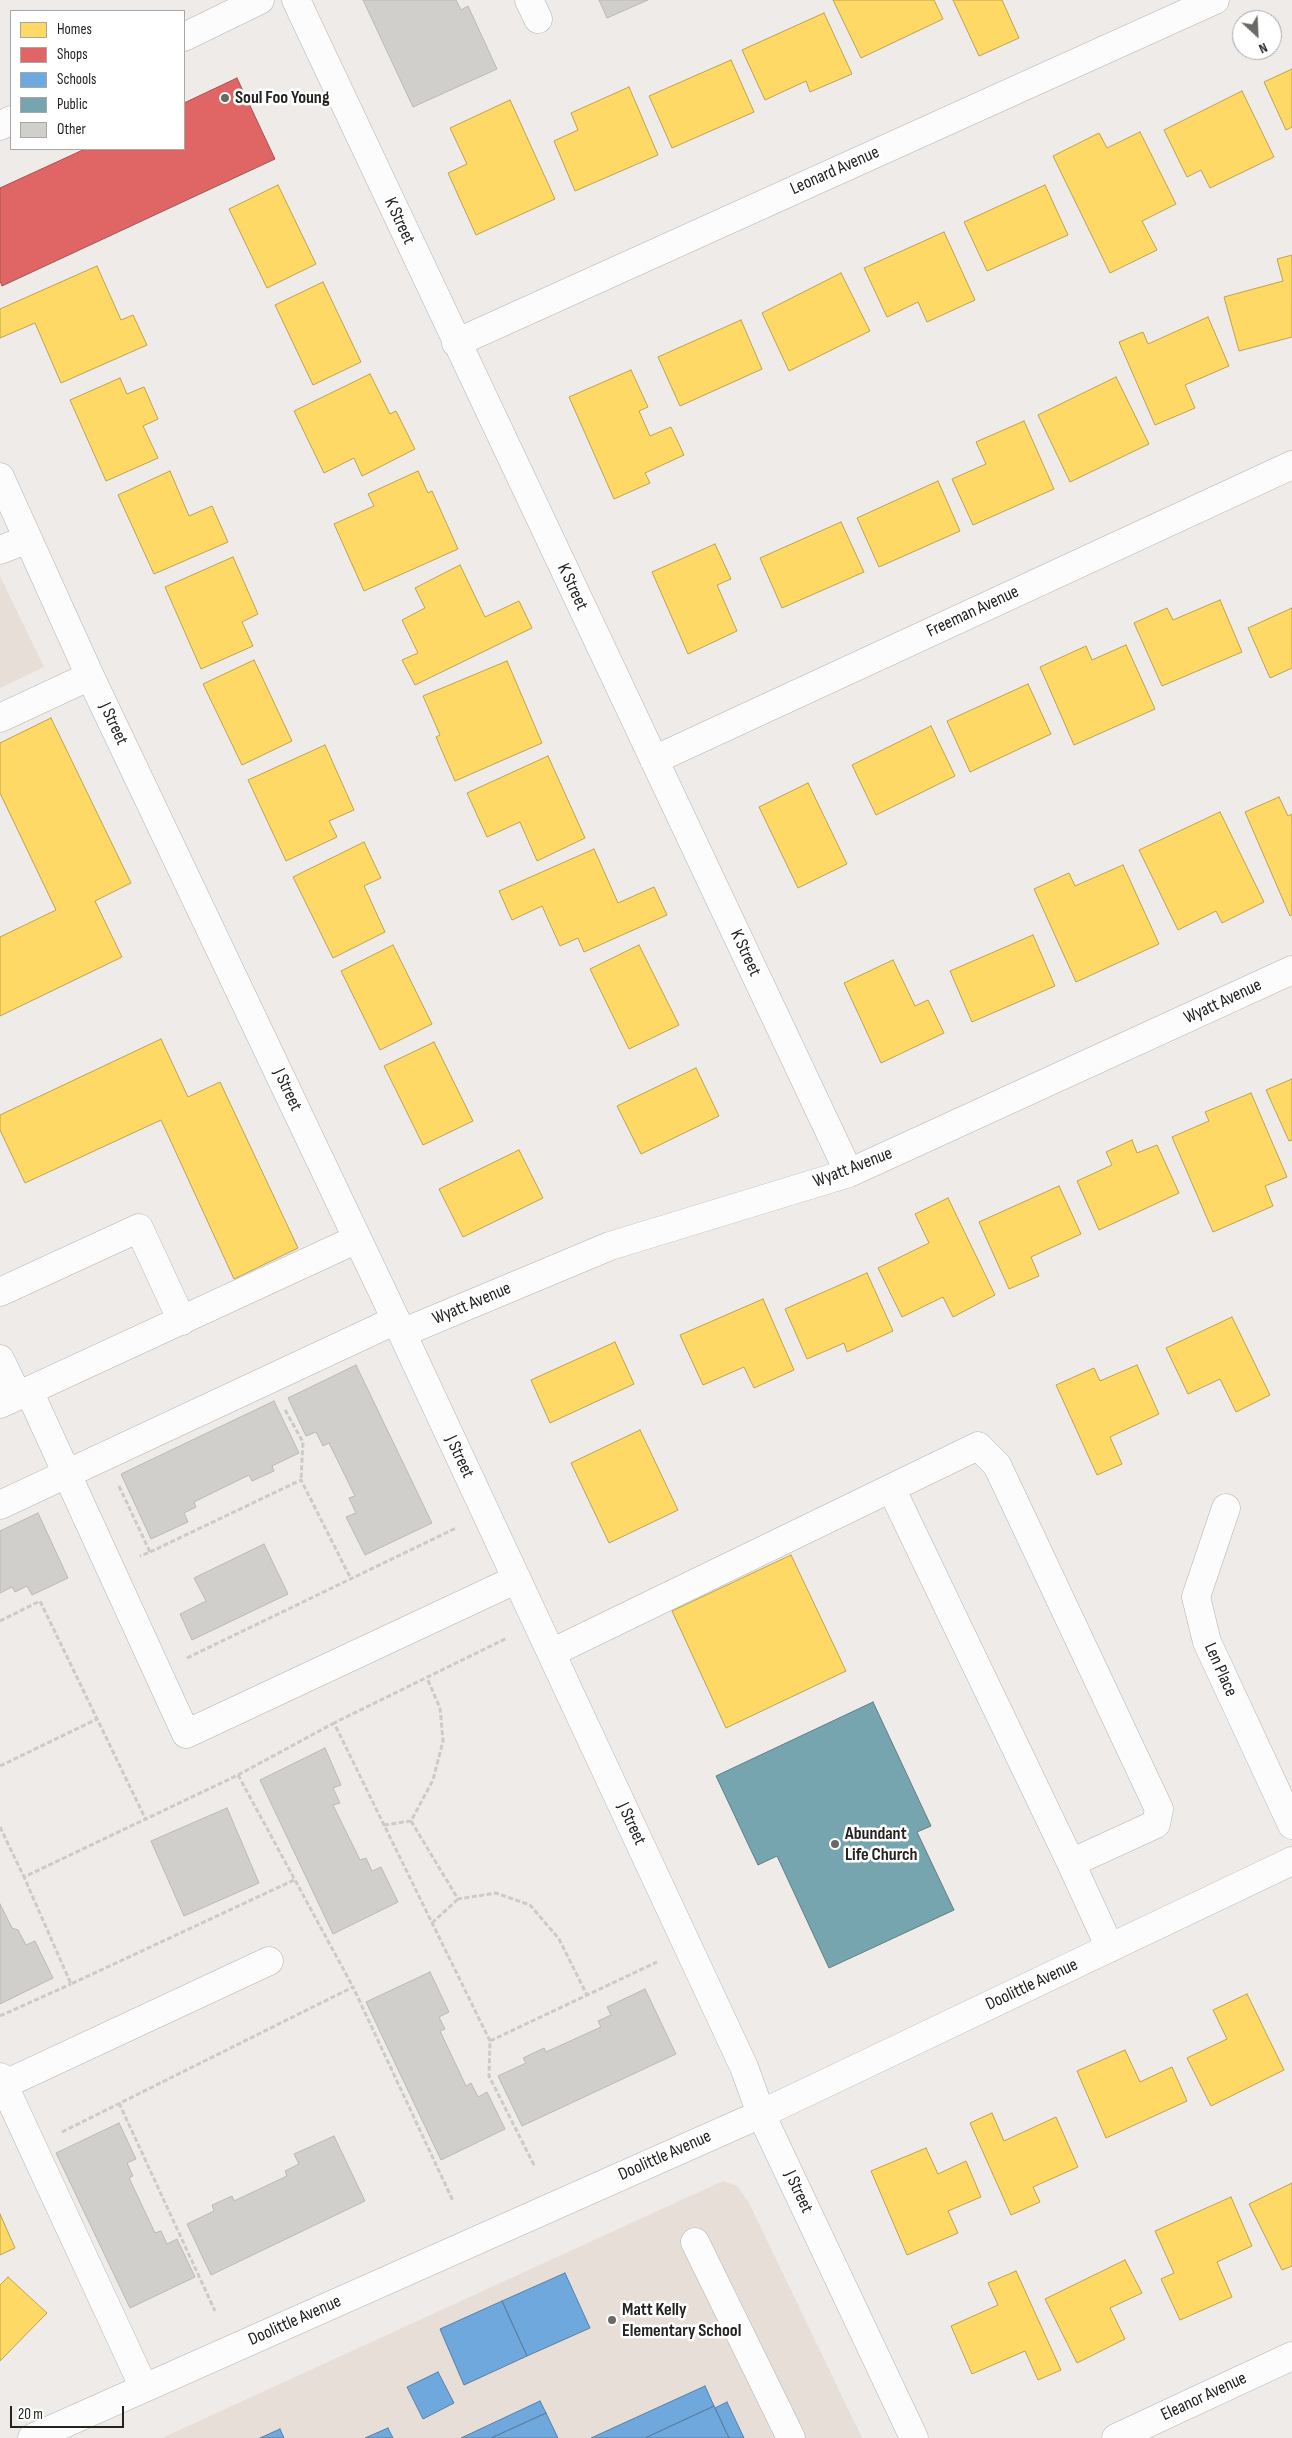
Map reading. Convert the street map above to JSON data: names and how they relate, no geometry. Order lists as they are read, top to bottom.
{
  "streets": {
    "street": [
      "Leonard Avenue",
      "K Street",
      "Freeman Avenue",
      "J Street",
      "Wyatt Avenue",
      "Len Place",
      "Doolittle Avenue",
      "Eleanor Avenue"
    ]
  },
  "crossings": [
    ["Leonard Avenue", "K Street"],
    ["K Street", "Freeman Avenue"],
    ["K Street", "Wyatt Avenue"],
    ["J Street", "Wyatt Avenue"],
    ["J Street", "Doolittle Avenue"]
  ],
  "places": ["Soul Foo Young", "Abundant Life Church", "Matt Kelly Elementary School"],
  "legend": [
    "Homes",
    "Shops",
    "Schools",
    "Public",
    "Other"
  ],
  "scale_bar": "20 m",
  "north": "bottom right"
}
